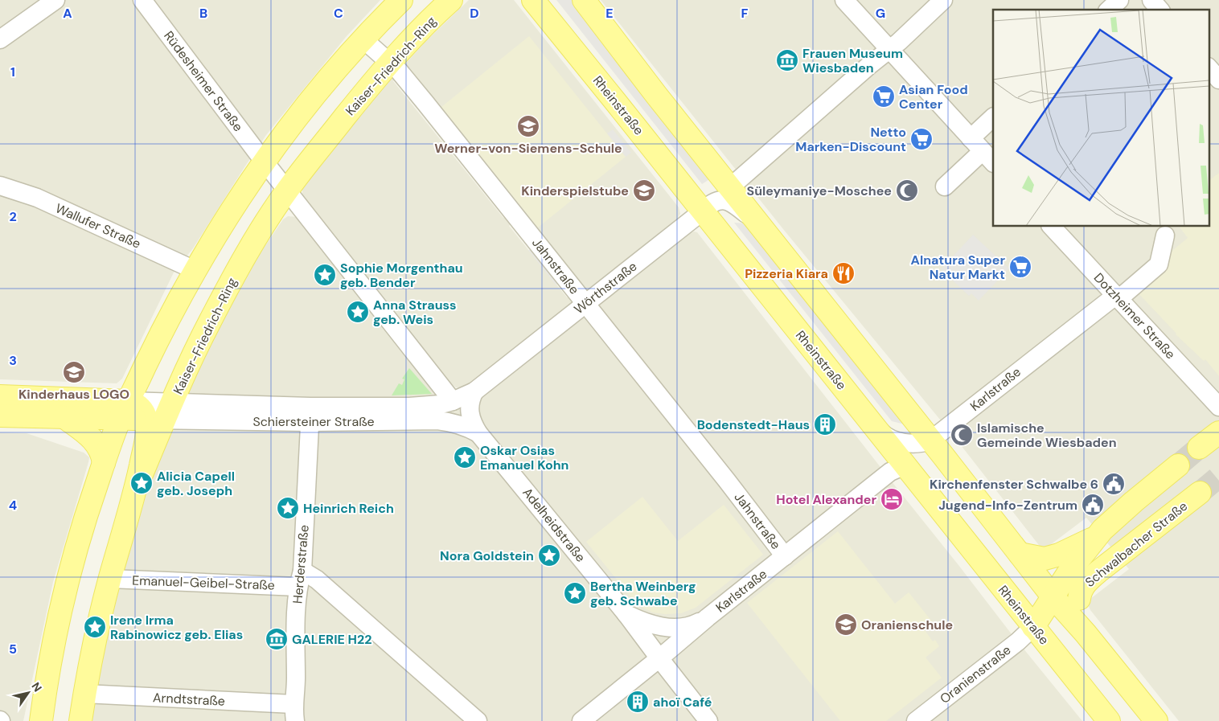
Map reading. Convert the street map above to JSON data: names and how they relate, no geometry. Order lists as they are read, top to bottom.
{
  "streets": {
    "main road": [
      "Kaiser-Friedrich-Ring",
      "Rheinstraße",
      "Schiersteiner Straße",
      "Schwalbacher Straße"
    ],
    "street": [
      "Rüdesheimer Straße",
      "Wallufer Straße",
      "Jahnstraße",
      "Wörthstraße",
      "Dotzheimer Straße",
      "Karlstraße",
      "Adelheidstraße",
      "Herderstraße",
      "Emanuel-Geibel-Straße",
      "Oranienstraße",
      "Arndtstraße"
    ]
  },
  "crossings": [
    ["Kaiser-Friedrich-Ring", "Jahnstraße"],
    ["Kaiser-Friedrich-Ring", "Schiersteiner Straße"],
    ["Kaiser-Friedrich-Ring", "Emanuel-Geibel-Straße"],
    ["Kaiser-Friedrich-Ring", "Arndtstraße"],
    ["Rheinstraße", "Wörthstraße"],
    ["Rheinstraße", "Karlstraße"],
    ["Rheinstraße", "Schwalbacher Straße"],
    ["Rheinstraße", "Oranienstraße"],
    ["Jahnstraße", "Wörthstraße"],
    ["Jahnstraße", "Karlstraße"],
    ["Wörthstraße", "Schiersteiner Straße"],
    ["Wörthstraße", "Adelheidstraße"],
    ["Dotzheimer Straße", "Karlstraße"],
    ["Karlstraße", "Adelheidstraße"],
    ["Schiersteiner Straße", "Adelheidstraße"],
    ["Schiersteiner Straße", "Herderstraße"],
    ["Schwalbacher Straße", "Oranienstraße"],
    ["Herderstraße", "Emanuel-Geibel-Straße"],
    ["Herderstraße", "Arndtstraße"]
  ],
  "places": {
    "museum": ["Frauen Museum Wiesbaden", "GALERIE H22"],
    "supermarket": ["Asian Food Center", "Netto Marken-Discount", "Alnatura Super Natur Markt"],
    "school or university": [
      "Werner-von-Siemens-Schule",
      "Kinderspielstube",
      "Kinderhaus LOGO",
      "Oranienschule"
    ],
    "mosque": ["Süleymaniye-Moschee", "Islamische Gemeinde Wiesbaden"],
    "restaurant": ["Pizzeria Kiara"],
    "place": [
      "Sophie Morgenthau geb. Bender",
      "Anna Strauss geb. Weis",
      "Oskar Osias Emanuel Kohn",
      "Alicia Capell geb. Joseph",
      "Heinrich Reich",
      "Nora Goldstein",
      "Bertha Weinberg geb. Schwabe",
      "Irene Irma Rabinowicz geb. Elias"
    ],
    "building": ["Bodenstedt-Haus", "ahoï Café"],
    "public building": ["Kirchenfenster Schwalbe 6", "Jugend-Info-Zentrum"],
    "hotel": ["Hotel Alexander"]
  },
  "north": "top right",
  "grid": {
    "columns": [
      "A",
      "B",
      "C",
      "D",
      "E",
      "F",
      "G"
    ],
    "rows": [
      "1",
      "2",
      "3",
      "4",
      "5"
    ]
  }
}
